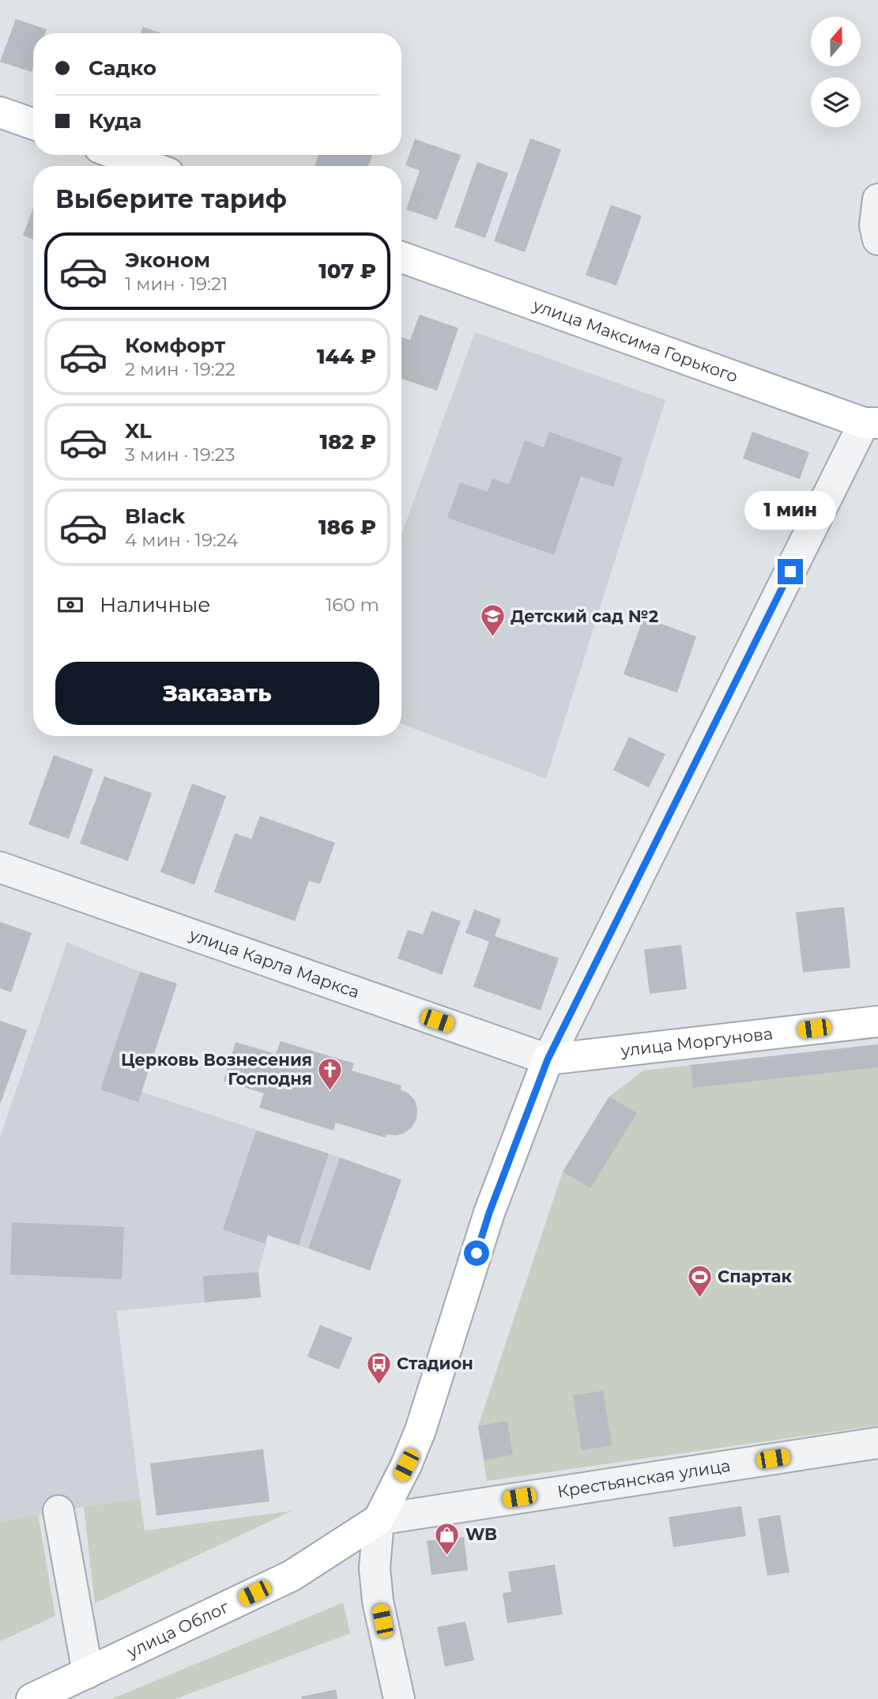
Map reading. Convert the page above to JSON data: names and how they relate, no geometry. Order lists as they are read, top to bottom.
{
  "streets": {
    "main road": ["улица Максима Горького", "улица Моргунова", "улица Облог"],
    "street": ["улица Карла Маркса", "Крестьянская улица"]
  },
  "crossings": [
    ["улица Карла Маркса", "улица Моргунова"],
    ["Крестьянская улица", "улица Облог"]
  ],
  "places": {
    "school or university": ["Детский сад №2"],
    "church": ["Церковь Вознесения Господня"],
    "sports": ["Спартак"],
    "bus stop": ["Стадион"],
    "shop": ["WB"]
  },
  "north": "top",
  "page": {
    "banner": ["Садко", "Куда"],
    "heading": "Выберите тариф",
    "list": [
      {
        "name": "Эконом",
        "note": "1 мин · 19:21",
        "value": "107 ₽"
      },
      {
        "name": "Комфорт",
        "note": "2 мин · 19:22",
        "value": "144 ₽"
      },
      {
        "name": "XL",
        "note": "3 мин · 19:23",
        "value": "182 ₽"
      },
      {
        "name": "Black",
        "note": "4 мин · 19:24",
        "value": "186 ₽"
      }
    ],
    "bubble": "1 мин",
    "pay": ["Наличные", "160 m"],
    "buttons": "Заказать"
  }
}
